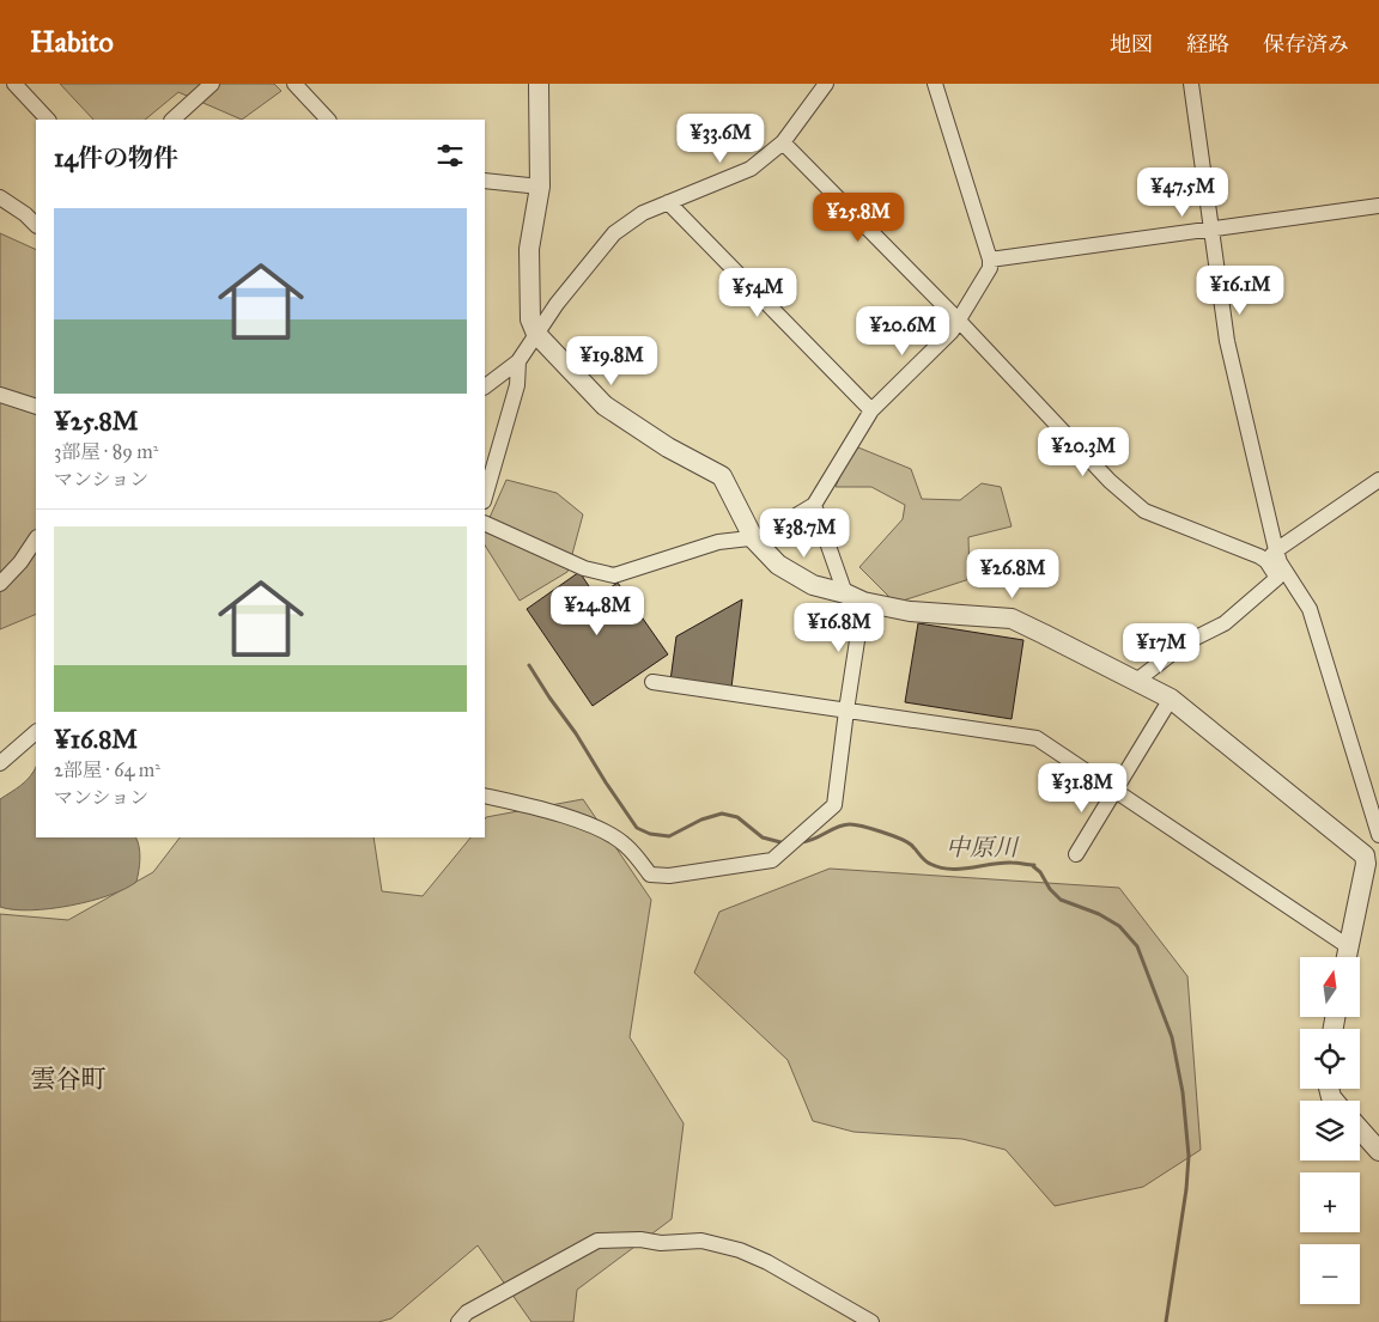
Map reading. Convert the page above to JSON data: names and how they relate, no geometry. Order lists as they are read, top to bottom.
{
  "districts": ["雲谷町"],
  "water": ["中原川"],
  "north": "top",
  "page": {
    "header": "Habito",
    "nav": ["地図", "経路", "保存済み"],
    "price": [
      "¥33.6M",
      "¥47.5M",
      "¥25.8M",
      "¥16.1M",
      "¥54M",
      "¥20.6M",
      "¥19.8M",
      "¥20.3M",
      "¥38.7M",
      "¥26.8M",
      "¥24.8M",
      "¥16.8M",
      "¥17M",
      "¥31.8M"
    ],
    "heading": "14件の物件",
    "list": [
      {
        "name": "¥25.8M",
        "note": "3部屋 · 89 m² · マンション"
      },
      {
        "name": "¥16.8M",
        "note": "2部屋 · 64 m² · マンション"
      }
    ],
    "map_buttons": ["+", "−"]
  }
}
